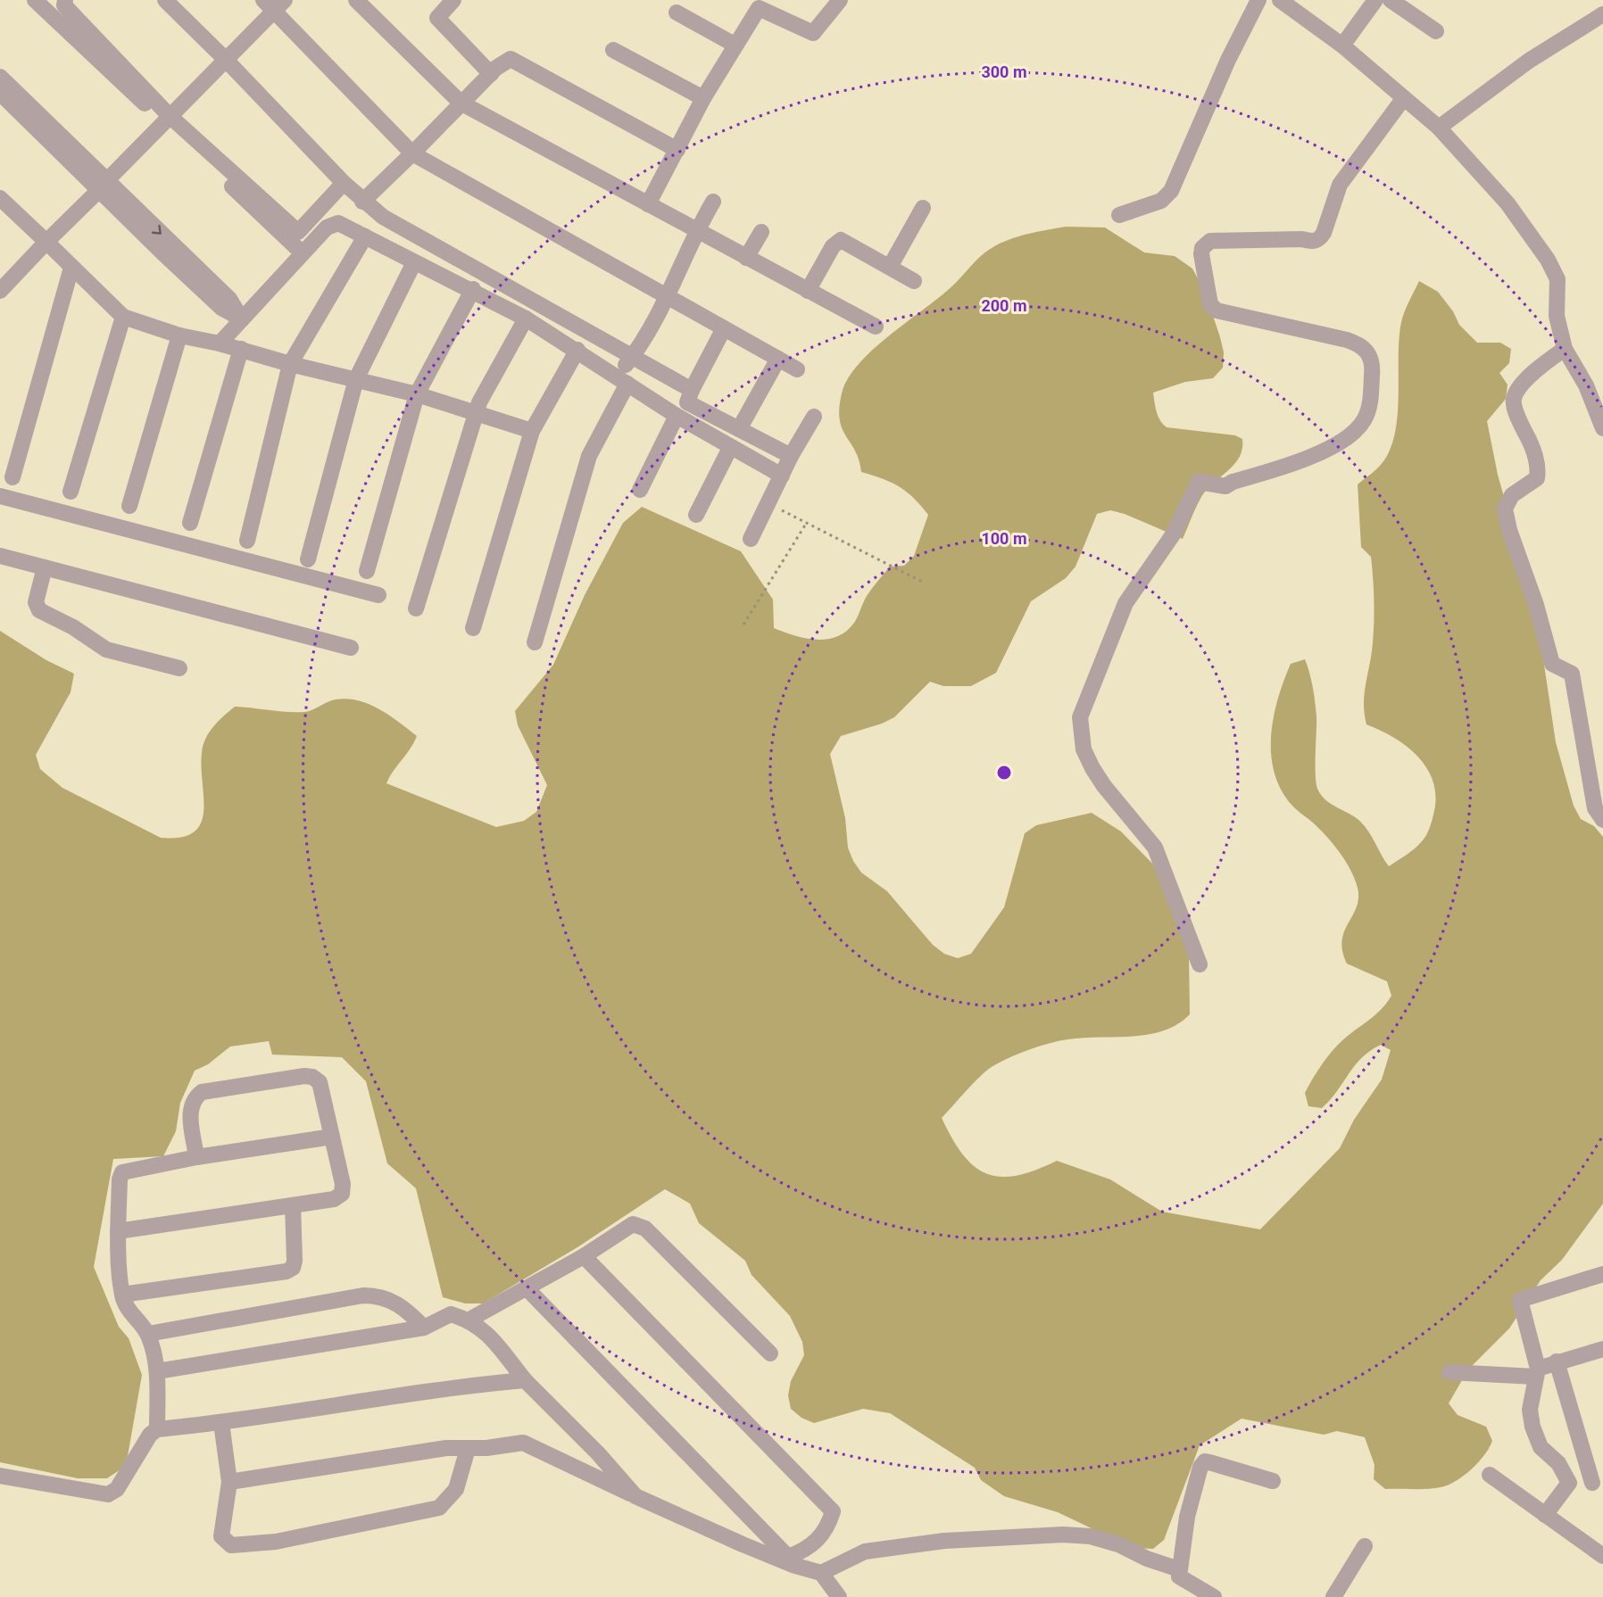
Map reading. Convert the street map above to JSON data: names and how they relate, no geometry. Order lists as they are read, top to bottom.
{
  "rings": ["300 m", "200 m", "100 m"]
}
